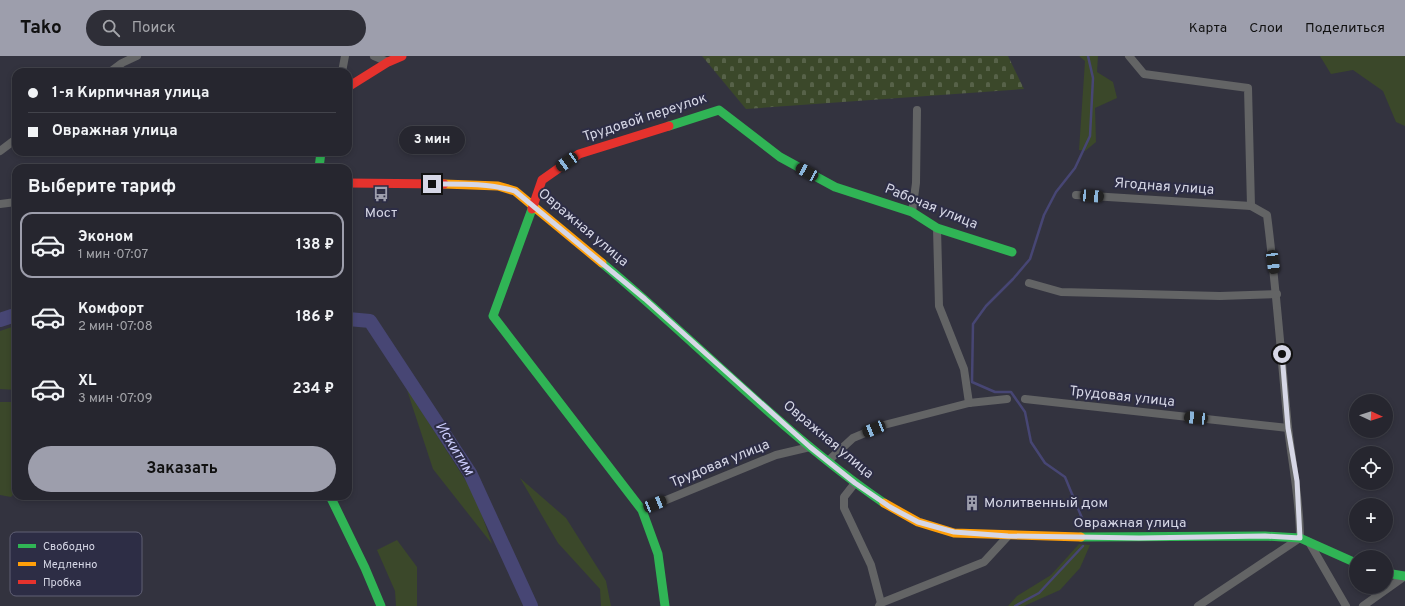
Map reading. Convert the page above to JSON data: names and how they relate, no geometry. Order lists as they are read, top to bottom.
{
  "streets": {
    "street": [
      "Трудовой переулок",
      "Ягодная улица",
      "Рабочая улица",
      "Овражная улица",
      "Трудовая улица"
    ]
  },
  "crossings": [
    ["Трудовой переулок", "Рабочая улица"],
    ["Трудовой переулок", "Овражная улица"],
    ["Трудовой переулок", "Трудовая улица"],
    ["Овражная улица", "Трудовая улица"]
  ],
  "water": ["Искитим"],
  "places": {
    "bus stop": ["Мост"],
    "building": ["Молитвенный дом"]
  },
  "legend": ["Свободно", "Медленно", "Пробка"],
  "north": "right",
  "page": {
    "header": "Tako",
    "search": "Поиск",
    "nav": ["Карта", "Слои", "Поделиться"],
    "banner": ["1-я Кирпичная улица", "Овражная улица"],
    "bubble": "3 мин",
    "heading": "Выберите тариф",
    "list": [
      {
        "name": "Эконом",
        "note": "1 мин · 07:07",
        "value": "138 ₽"
      },
      {
        "name": "Комфорт",
        "note": "2 мин · 07:08",
        "value": "186 ₽"
      },
      {
        "name": "XL",
        "note": "3 мин · 07:09",
        "value": "234 ₽"
      }
    ],
    "map_buttons": ["+", "−"],
    "buttons": "Заказать"
  }
}
